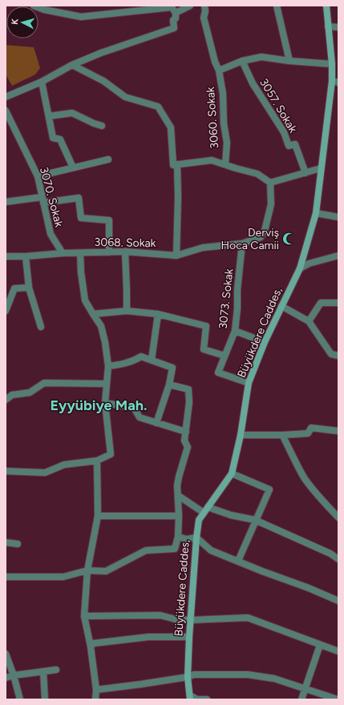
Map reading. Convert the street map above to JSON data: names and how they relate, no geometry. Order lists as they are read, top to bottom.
{
  "streets": {
    "street": [
      "3057. Sokak",
      "3060. Sokak",
      "3070. Sokak",
      "3068. Sokak",
      "3073. Sokak",
      "Büyükdere Caddes,"
    ]
  },
  "crossings": [
    ["3070. Sokak", "3068. Sokak"],
    ["3068. Sokak", "3073. Sokak"],
    ["3073. Sokak", "Büyükdere Caddes,"]
  ],
  "districts": ["Eyyübiye Mah."],
  "places": {
    "mosque": ["Derviş Hoca Camii"]
  },
  "north": "left"
}
